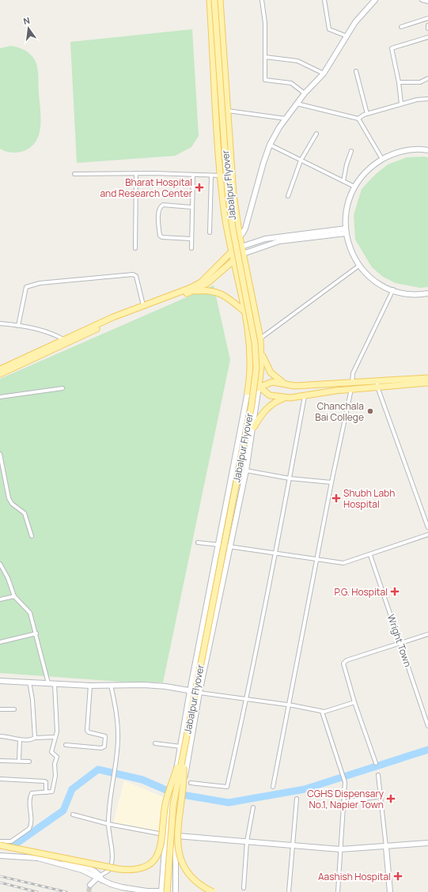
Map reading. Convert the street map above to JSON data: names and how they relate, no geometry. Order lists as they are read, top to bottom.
{
  "streets": {
    "main road": ["Jabalpur Flyover"],
    "street": ["Wright Town"]
  },
  "places": {
    "health": [
      "Bharat Hospital and Research Center",
      "Shubh Labh Hospital",
      "P.G. Hospital",
      "CGHS Dispensary No.1, Napier Town",
      "Aashish Hospital"
    ],
    "other": ["Chanchala Bai College"]
  },
  "north": "top"
}
